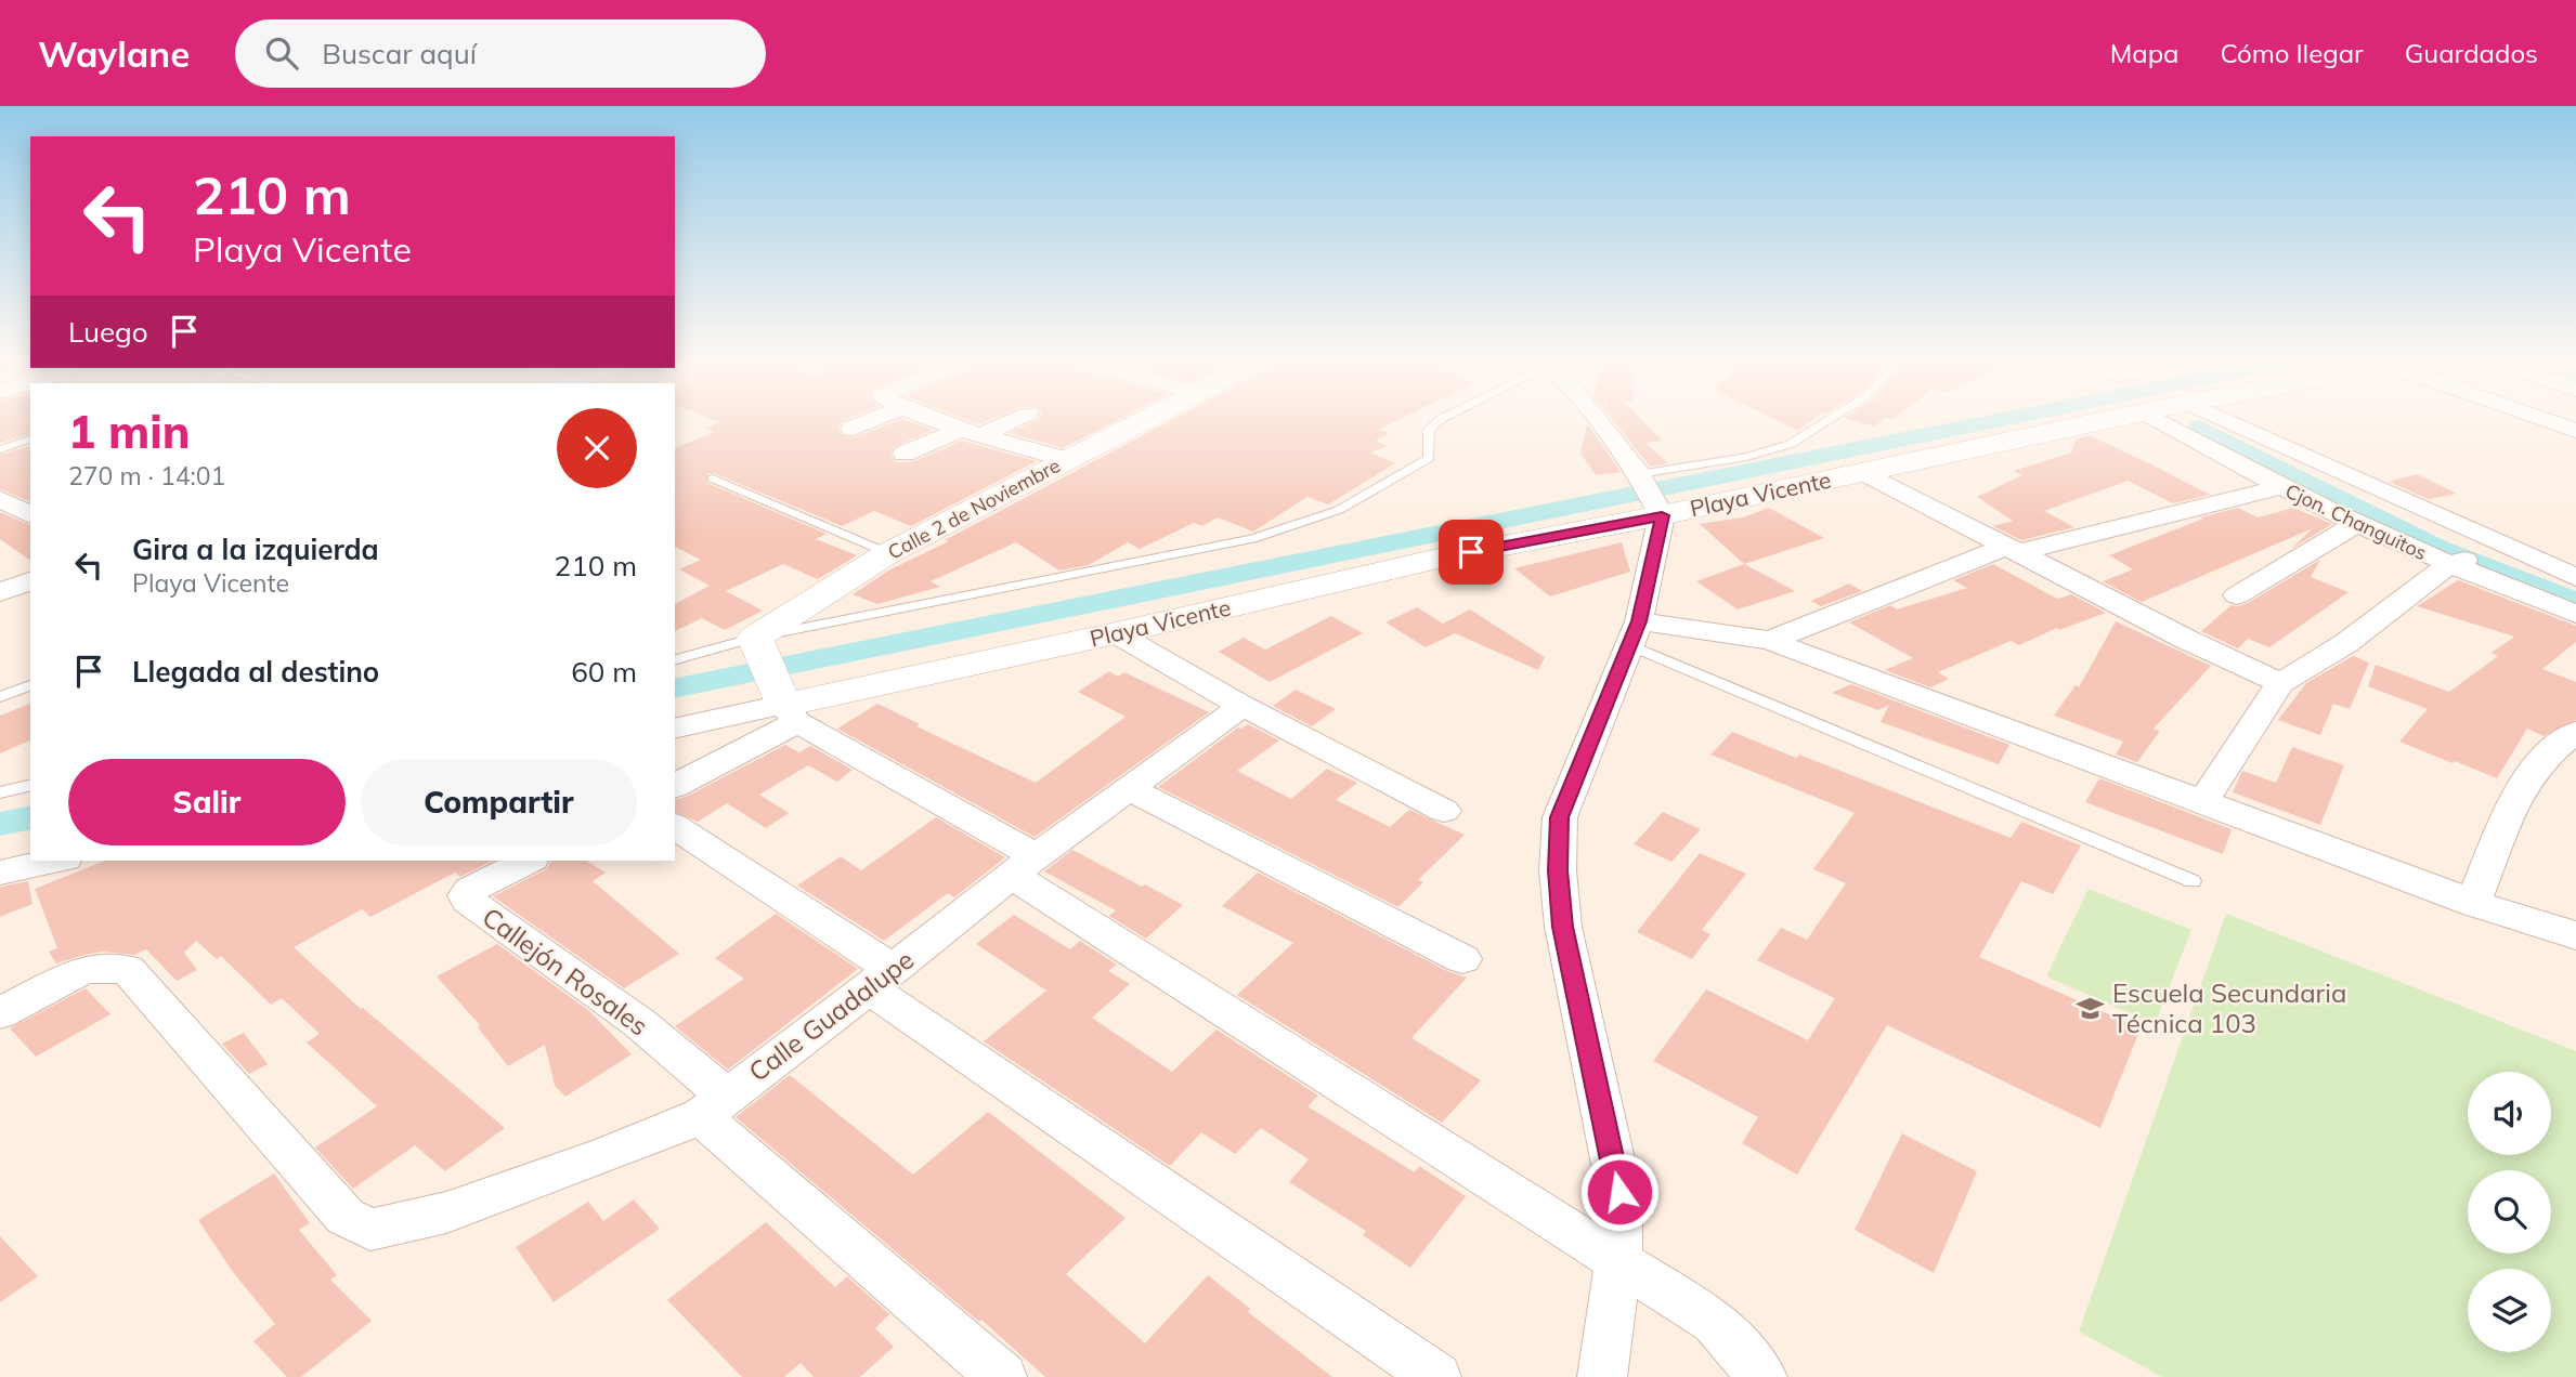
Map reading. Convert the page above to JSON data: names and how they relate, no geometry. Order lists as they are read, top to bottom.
{
  "streets": {
    "street": [
      "Playa Vicente",
      "Calle 2 de Noviembre",
      "Cjon. Changuitos",
      "Callejón Rosales",
      "Calle Guadalupe"
    ]
  },
  "crossings": [
    ["Playa Vicente", "Calle 2 de Noviembre"],
    ["Callejón Rosales", "Calle Guadalupe"]
  ],
  "places": {
    "school or university": ["Escuela Secundaria Técnica 103"]
  },
  "page": {
    "header": "Waylane",
    "search": "Buscar aquí",
    "nav": ["Mapa", "Cómo llegar", "Guardados"],
    "turn": ["210 m", "Playa Vicente"],
    "then": "Luego",
    "heading": ["1 min", "270 m · 14:01"],
    "list": [
      {
        "name": "Gira a la izquierda",
        "note": "Playa Vicente",
        "value": "210 m"
      },
      {
        "name": "Llegada al destino",
        "value": "60 m"
      }
    ],
    "buttons": ["Salir", "Compartir"]
  }
}
